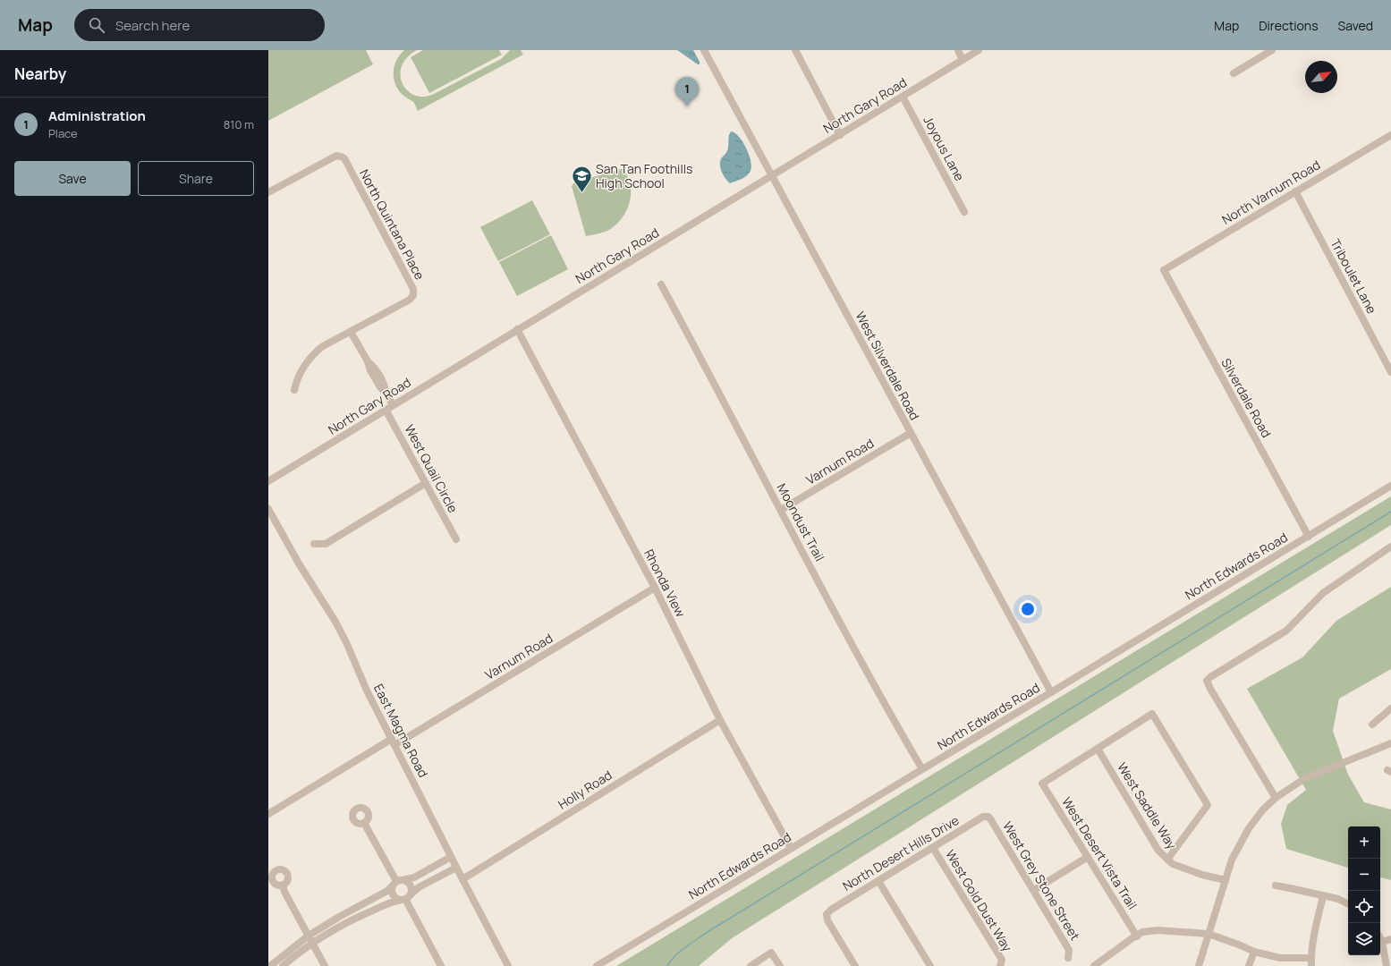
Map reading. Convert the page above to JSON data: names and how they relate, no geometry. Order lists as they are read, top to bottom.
{
  "streets": {
    "street": [
      "North Gary Road",
      "Joyous Lane",
      "North Varnum Road",
      "North Quintana Place",
      "Triboulet Lane",
      "West Silverdale Road",
      "Silverdale Road",
      "Varnum Road",
      "West Quail Circle",
      "Moondust Trail",
      "North Edwards Road",
      "Rhonda View",
      "East Magma Road",
      "Holly Road",
      "West Saddle Way",
      "North Desert Hills Drive",
      "West Desert Vista Trail",
      "West Grey Stone Street",
      "West Gold Dust Way"
    ]
  },
  "crossings": [
    ["North Gary Road", "Joyous Lane"],
    ["North Gary Road", "West Silverdale Road"],
    ["North Gary Road", "West Quail Circle"],
    ["North Gary Road", "Rhonda View"],
    ["North Varnum Road", "Triboulet Lane"],
    ["North Varnum Road", "Silverdale Road"],
    ["West Silverdale Road", "Varnum Road"],
    ["West Silverdale Road", "North Edwards Road"],
    ["Silverdale Road", "North Edwards Road"],
    ["Varnum Road", "Moondust Trail"],
    ["Varnum Road", "Rhonda View"],
    ["Varnum Road", "East Magma Road"],
    ["Moondust Trail", "North Edwards Road"],
    ["North Edwards Road", "Rhonda View"],
    ["Rhonda View", "Holly Road"],
    ["East Magma Road", "Holly Road"],
    ["West Saddle Way", "West Desert Vista Trail"],
    ["North Desert Hills Drive", "West Grey Stone Street"],
    ["North Desert Hills Drive", "West Gold Dust Way"]
  ],
  "places": {
    "school or university": ["San Tan Foothills High School"]
  },
  "north": "top right",
  "page": {
    "header": "Map",
    "search": "Search here",
    "nav": ["Map", "Directions", "Saved"],
    "heading": "Nearby",
    "pins": "1",
    "list": [
      {
        "mark": "1",
        "name": "Administration",
        "note": "Place",
        "value": "810 m"
      }
    ],
    "buttons": ["Save", "Share"],
    "map_buttons": ["+", "−"]
  }
}
